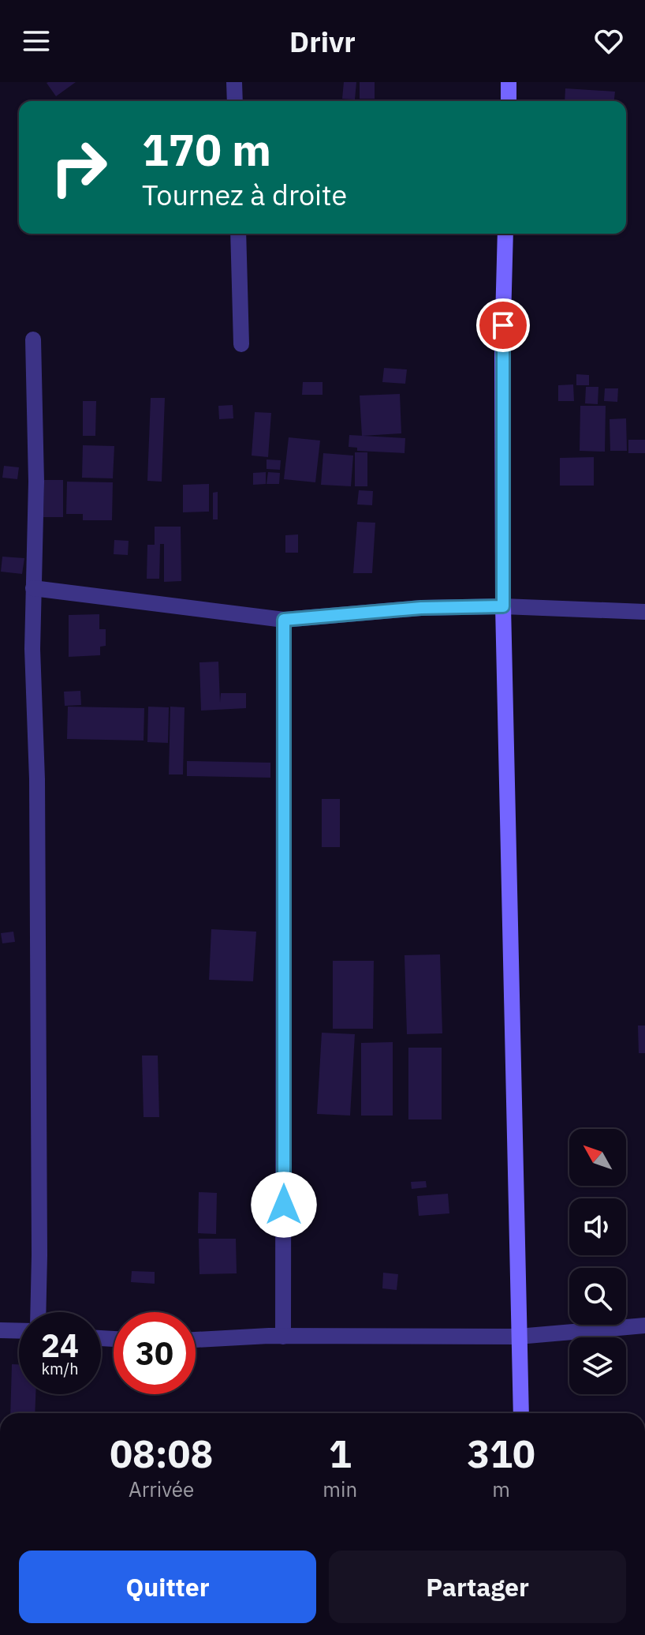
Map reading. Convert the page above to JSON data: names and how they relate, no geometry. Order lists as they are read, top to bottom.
{
  "north": "top left",
  "page": {
    "header": "Drivr",
    "turn": ["170 m", "Tournez à droite"],
    "speed": "24 km/h",
    "limit": "30",
    "eta": [
      "08:08",
      "Arrivée",
      "1",
      "min",
      "310",
      "m"
    ],
    "buttons": ["Quitter", "Partager"]
  }
}
